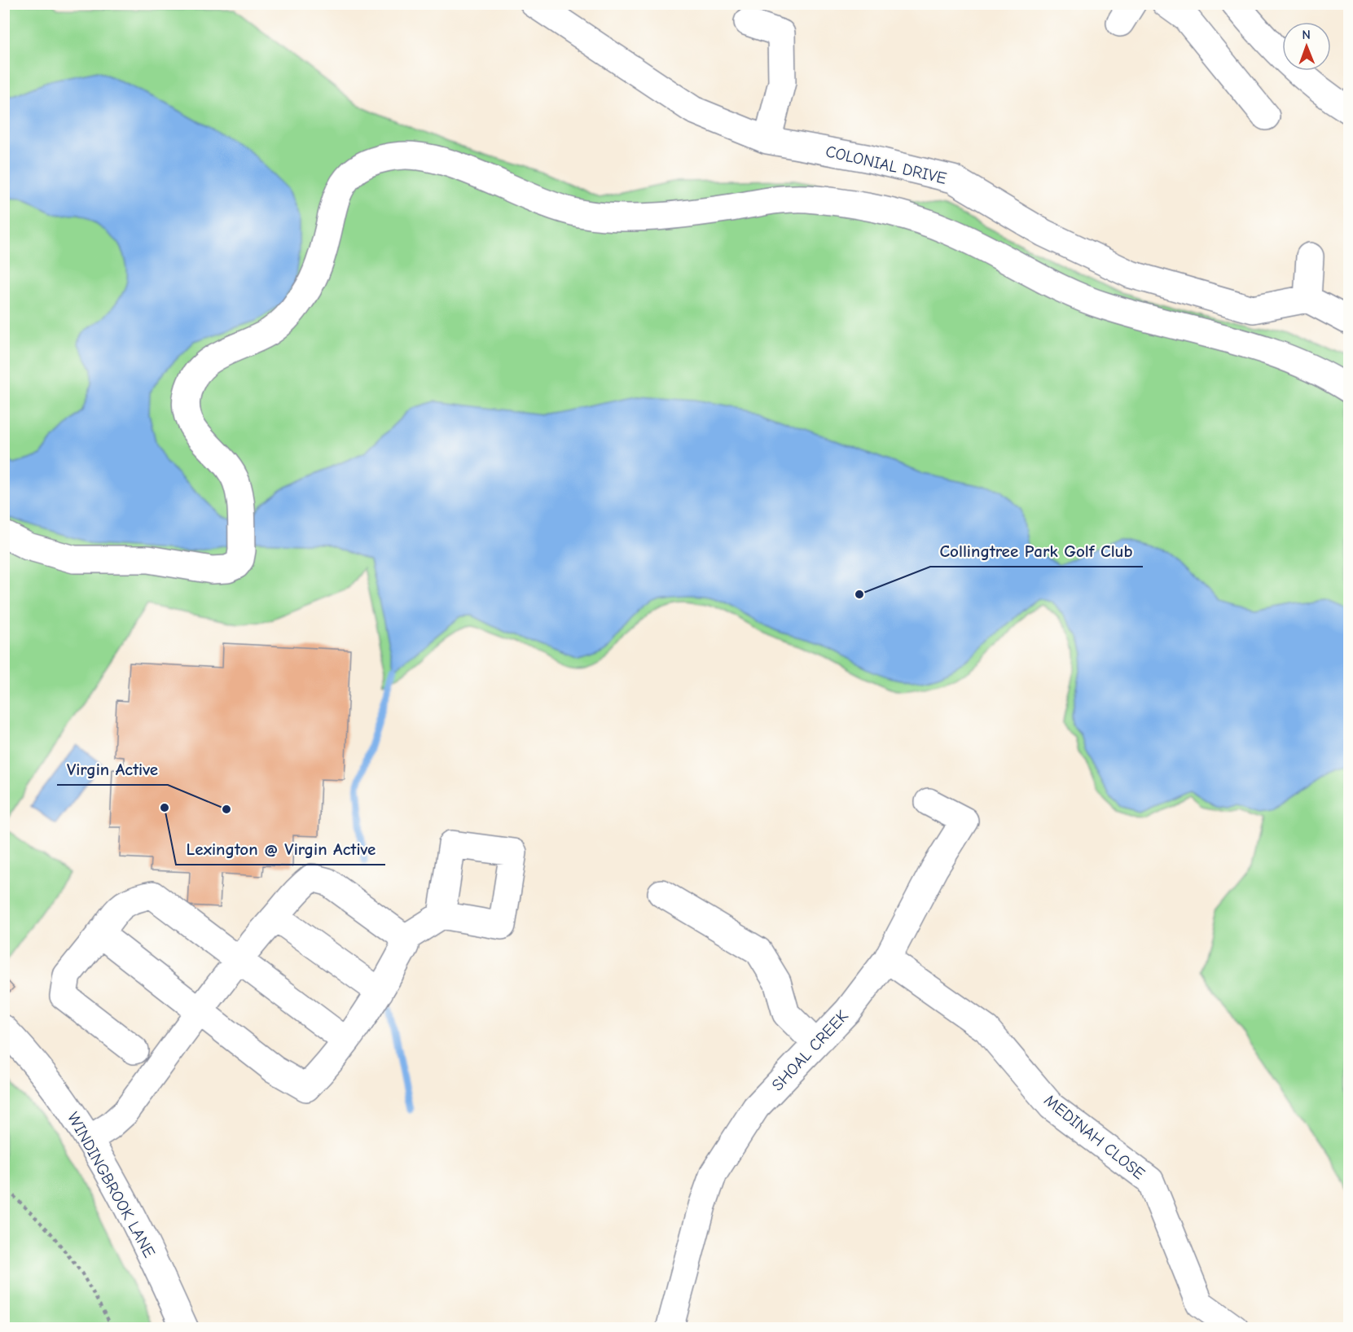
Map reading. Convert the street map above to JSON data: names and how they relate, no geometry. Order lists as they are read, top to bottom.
{
  "streets": {
    "street": [
      "COLONIAL DRIVE",
      "SHOAL CREEK",
      "MEDINAH CLOSE",
      "WINDINGBROOK LANE"
    ]
  },
  "crossings": [
    ["SHOAL CREEK", "MEDINAH CLOSE"]
  ],
  "places": ["Collingtree Park Golf Club", "Lexington @ Virgin Active", "Virgin Active"],
  "north": "top"
}
